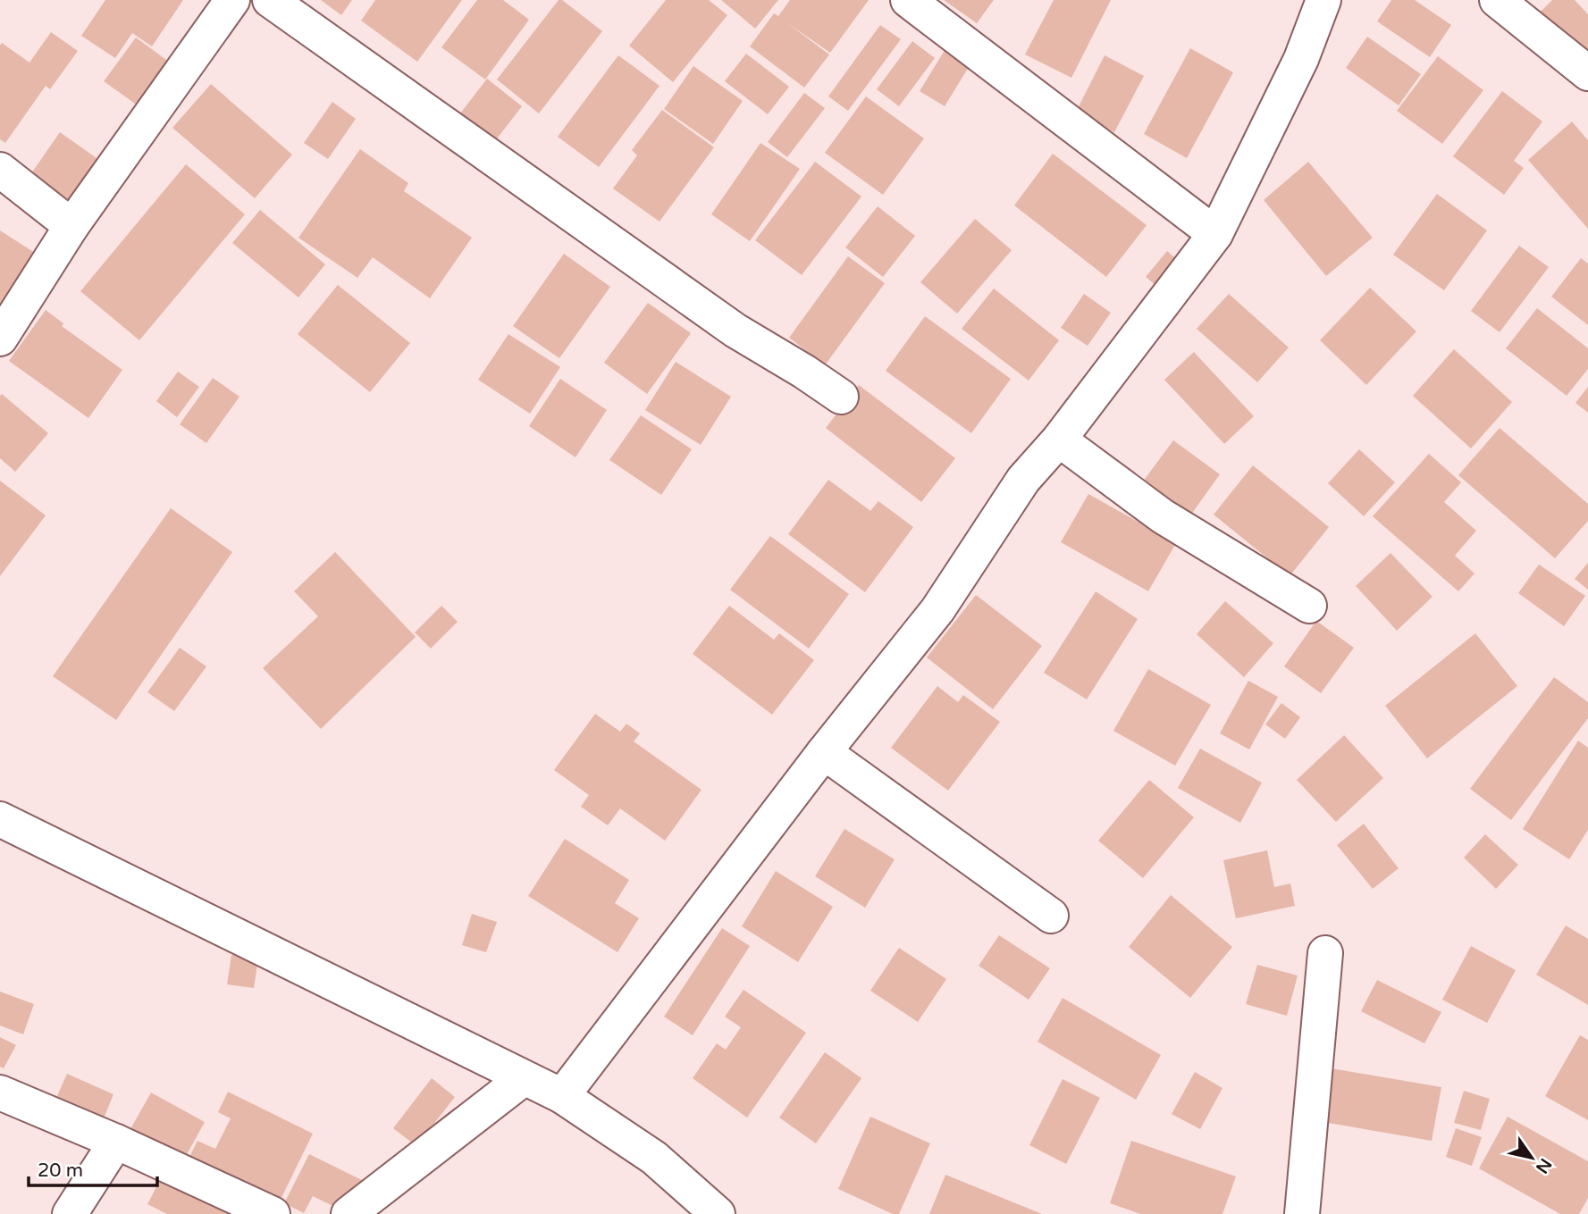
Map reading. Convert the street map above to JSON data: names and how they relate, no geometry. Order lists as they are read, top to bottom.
{
  "scale_bar": "20 m",
  "north": "bottom right"
}
